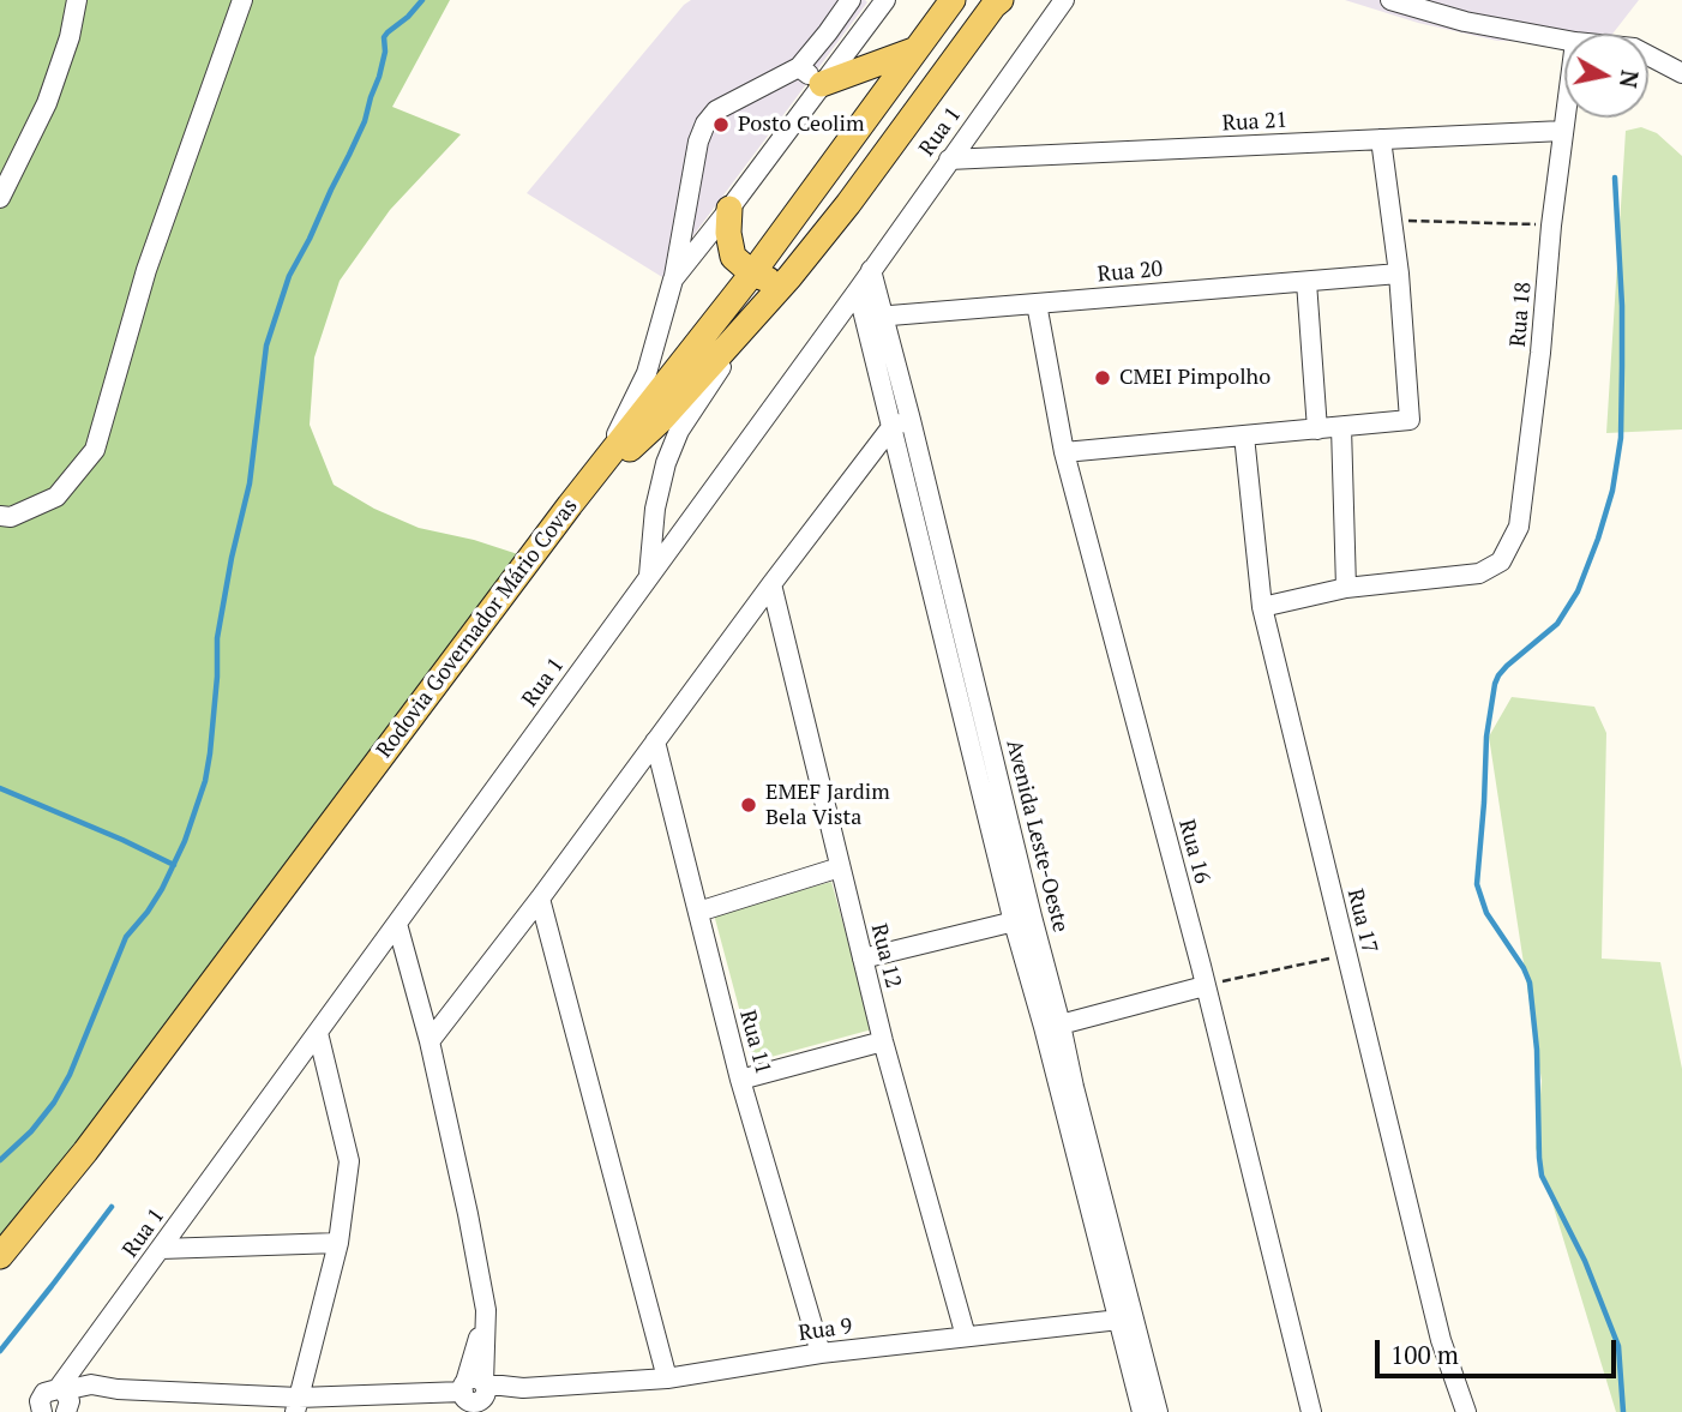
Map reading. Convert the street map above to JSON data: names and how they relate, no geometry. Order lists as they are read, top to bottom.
{
  "streets": {
    "main road": ["Rodovia Governador Mário Covas"],
    "street": [
      "Rua 21",
      "Rua 1",
      "Rua 20",
      "Rua 18",
      "Avenida Leste-Oeste",
      "Rua 16",
      "Rua 17",
      "Rua 12",
      "Rua 11",
      "Rua 9"
    ]
  },
  "crossings": [
    ["Rua 21", "Rua 1"],
    ["Rua 21", "Rua 18"],
    ["Rua 1", "Avenida Leste-Oeste"],
    ["Rua 1", "Rua 9"],
    ["Rua 20", "Avenida Leste-Oeste"],
    ["Rua 20", "Rua 16"],
    ["Avenida Leste-Oeste", "Rua 9"],
    ["Rua 12", "Rua 9"],
    ["Rua 11", "Rua 9"]
  ],
  "places": ["Posto Ceolim", "CMEI Pimpolho", "EMEF Jardim Bela Vista"],
  "scale_bar": "100 m",
  "north": "right"
}
